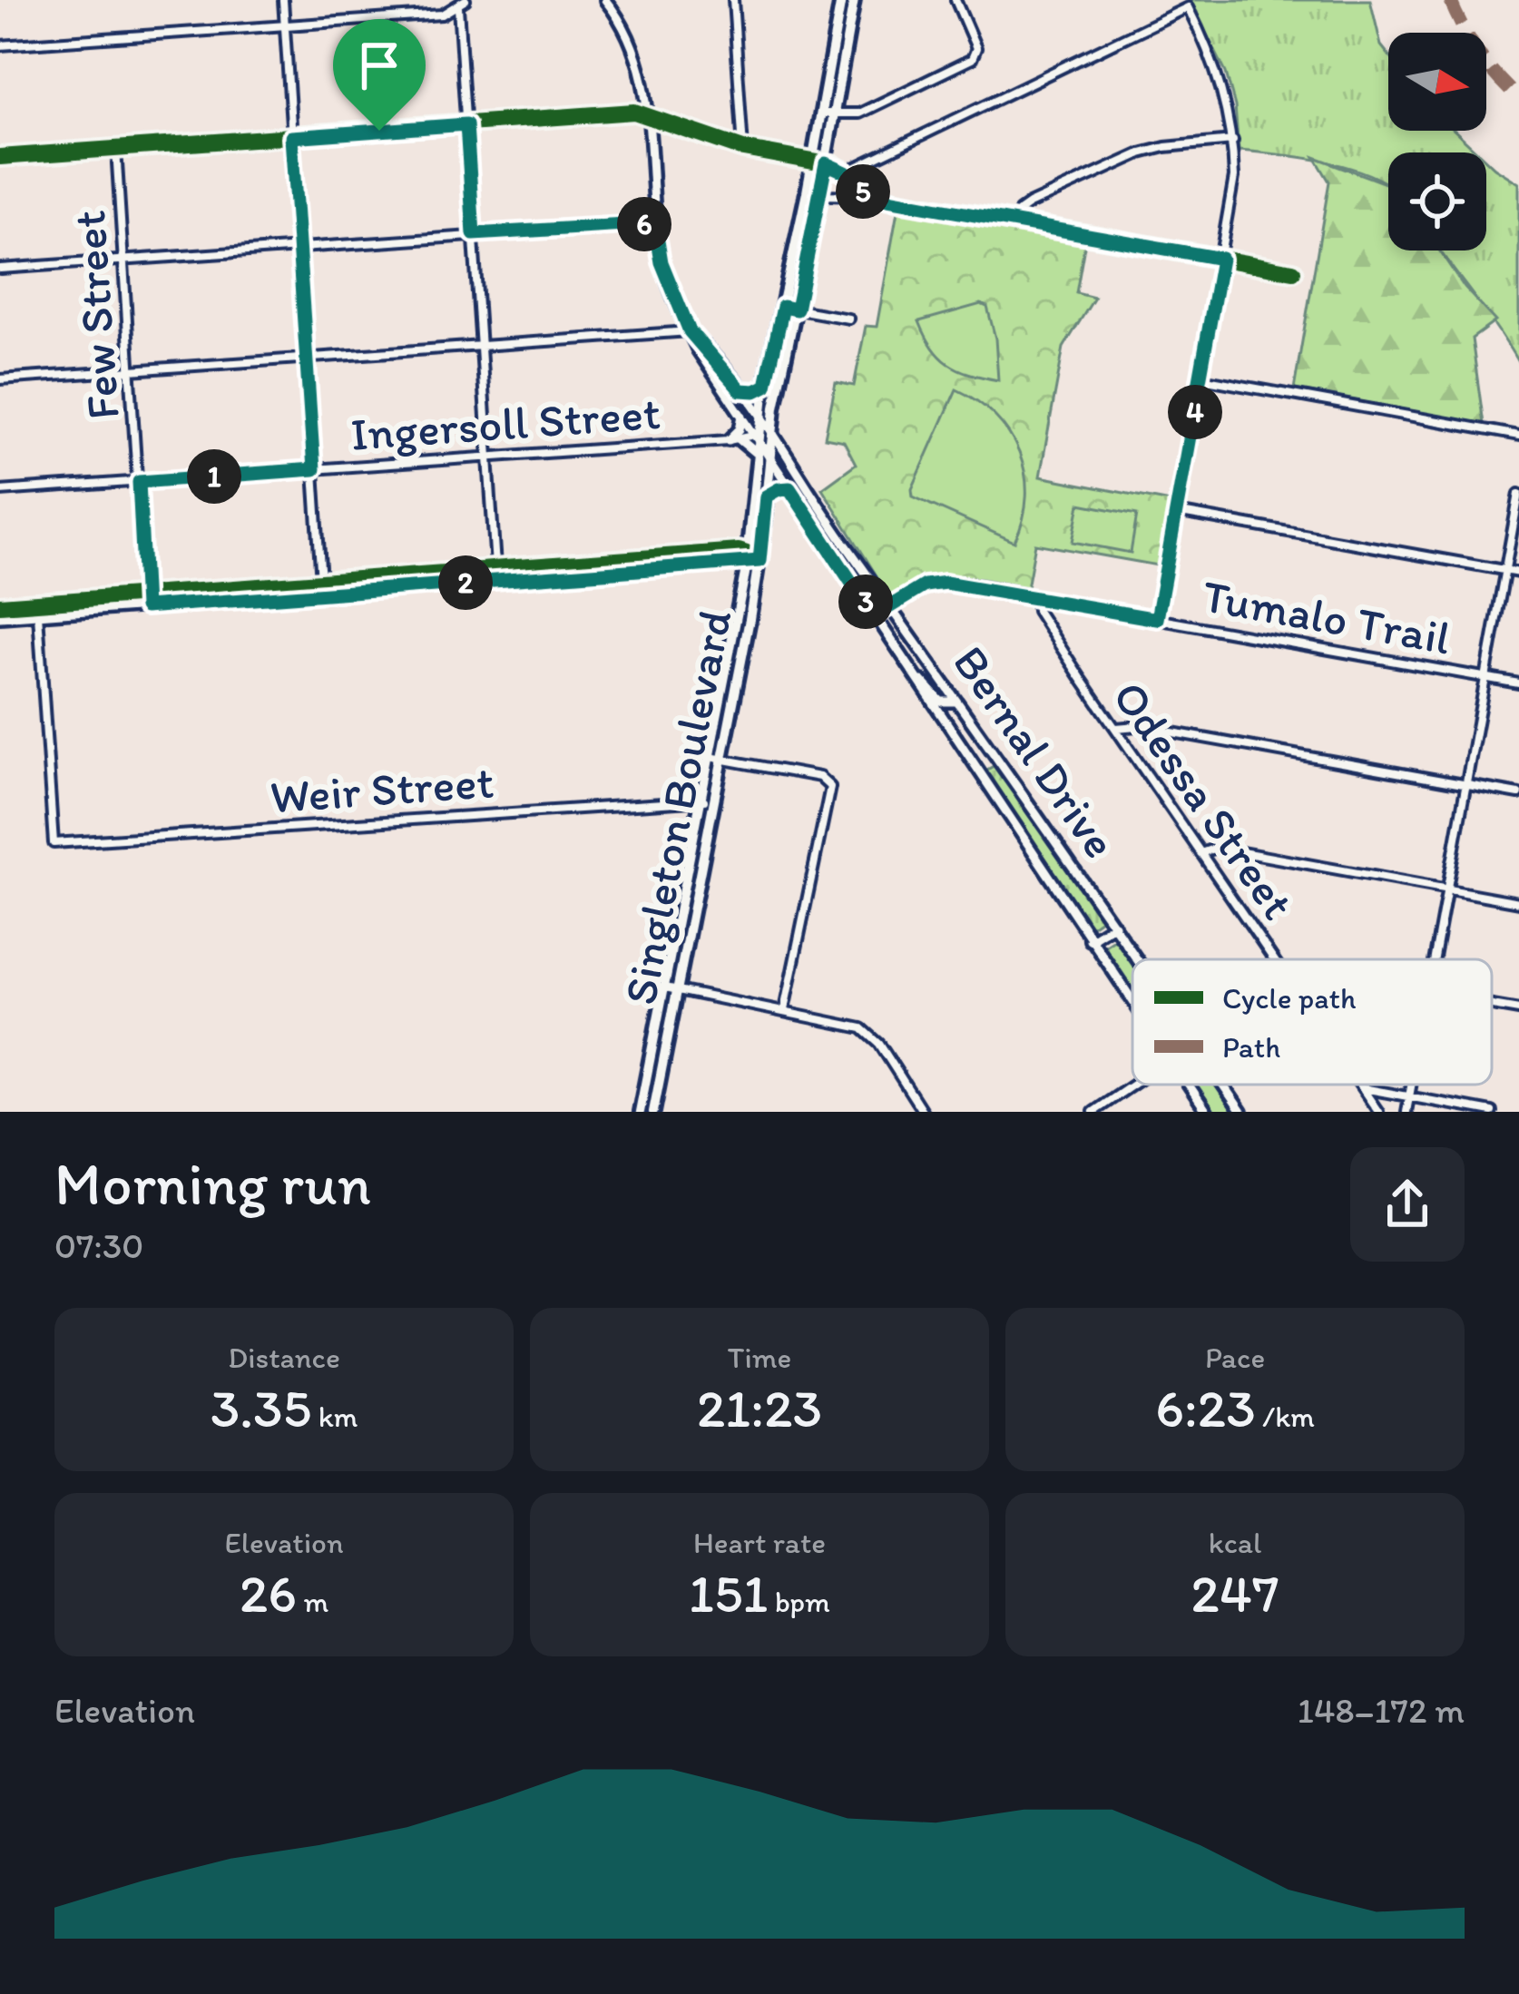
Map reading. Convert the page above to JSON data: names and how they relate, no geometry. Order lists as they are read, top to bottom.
{
  "streets": {
    "main road": ["Singleton Boulevard"],
    "street": [
      "Few Street",
      "Ingersoll Street",
      "Tumalo Trail",
      "Bernal Drive",
      "Weir Street",
      "Odessa Street"
    ]
  },
  "crossings": [
    ["Few Street", "Ingersoll Street"],
    ["Ingersoll Street", "Bernal Drive"],
    ["Ingersoll Street", "Singleton Boulevard"],
    ["Tumalo Trail", "Bernal Drive"],
    ["Tumalo Trail", "Odessa Street"],
    ["Bernal Drive", "Singleton Boulevard"],
    ["Weir Street", "Singleton Boulevard"]
  ],
  "legend": ["Cycle path", "Path"],
  "north": "right",
  "page": {
    "pins": [
      "5",
      "6",
      "4",
      "1",
      "2",
      "3"
    ],
    "heading": ["Morning run", "07:30"],
    "stats": [
      ["Distance", "3.35 km"],
      ["Time", "21:23"],
      ["Pace", "6:23 /km"],
      ["Elevation", "26 m"],
      ["Heart rate", "151 bpm"],
      ["kcal", "247"]
    ],
    "chart": ["Elevation", "148–172 m"]
  }
}
